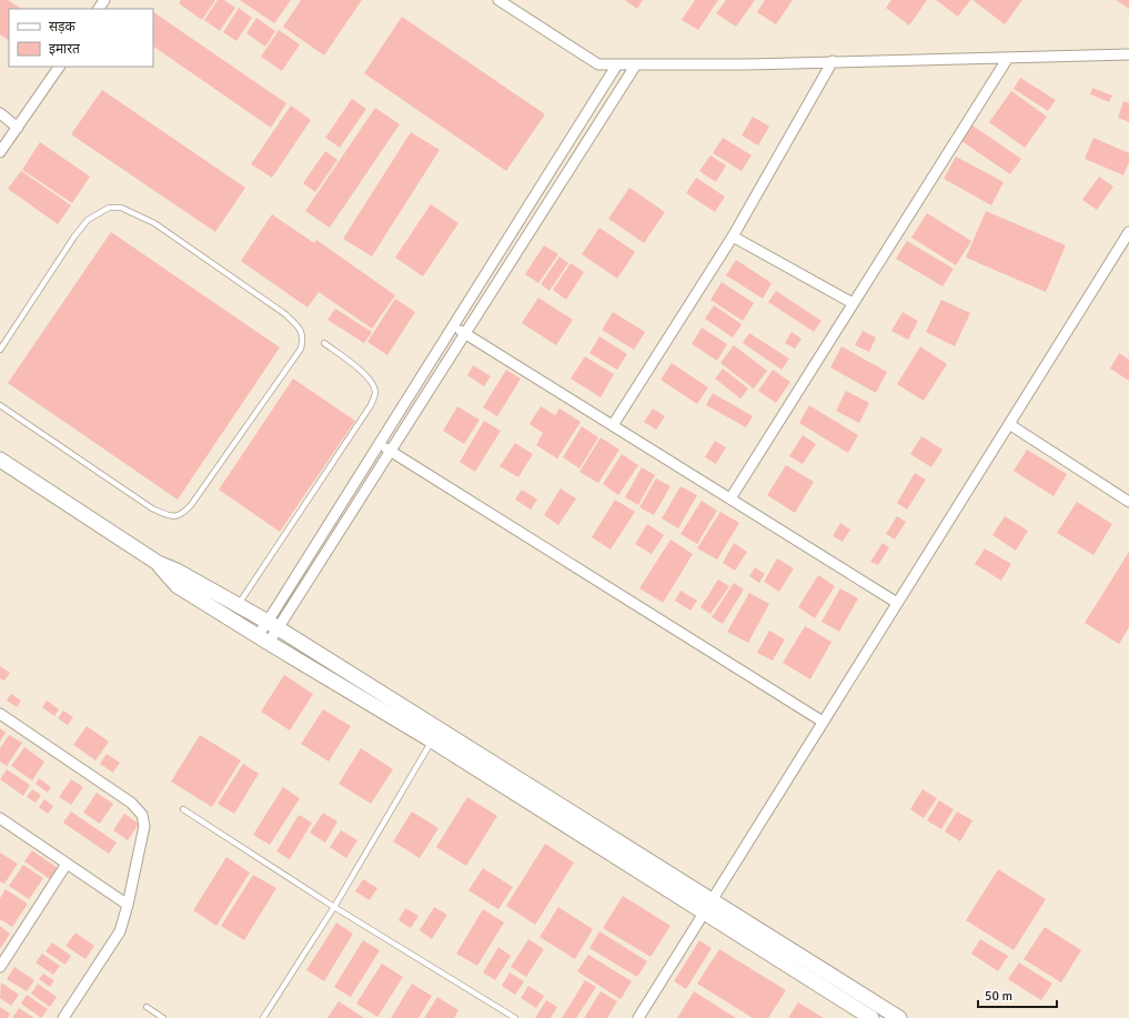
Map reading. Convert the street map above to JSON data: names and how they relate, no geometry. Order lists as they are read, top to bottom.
{
  "legend": ["सड़क", "इमारत"],
  "scale_bar": "50 m"
}
